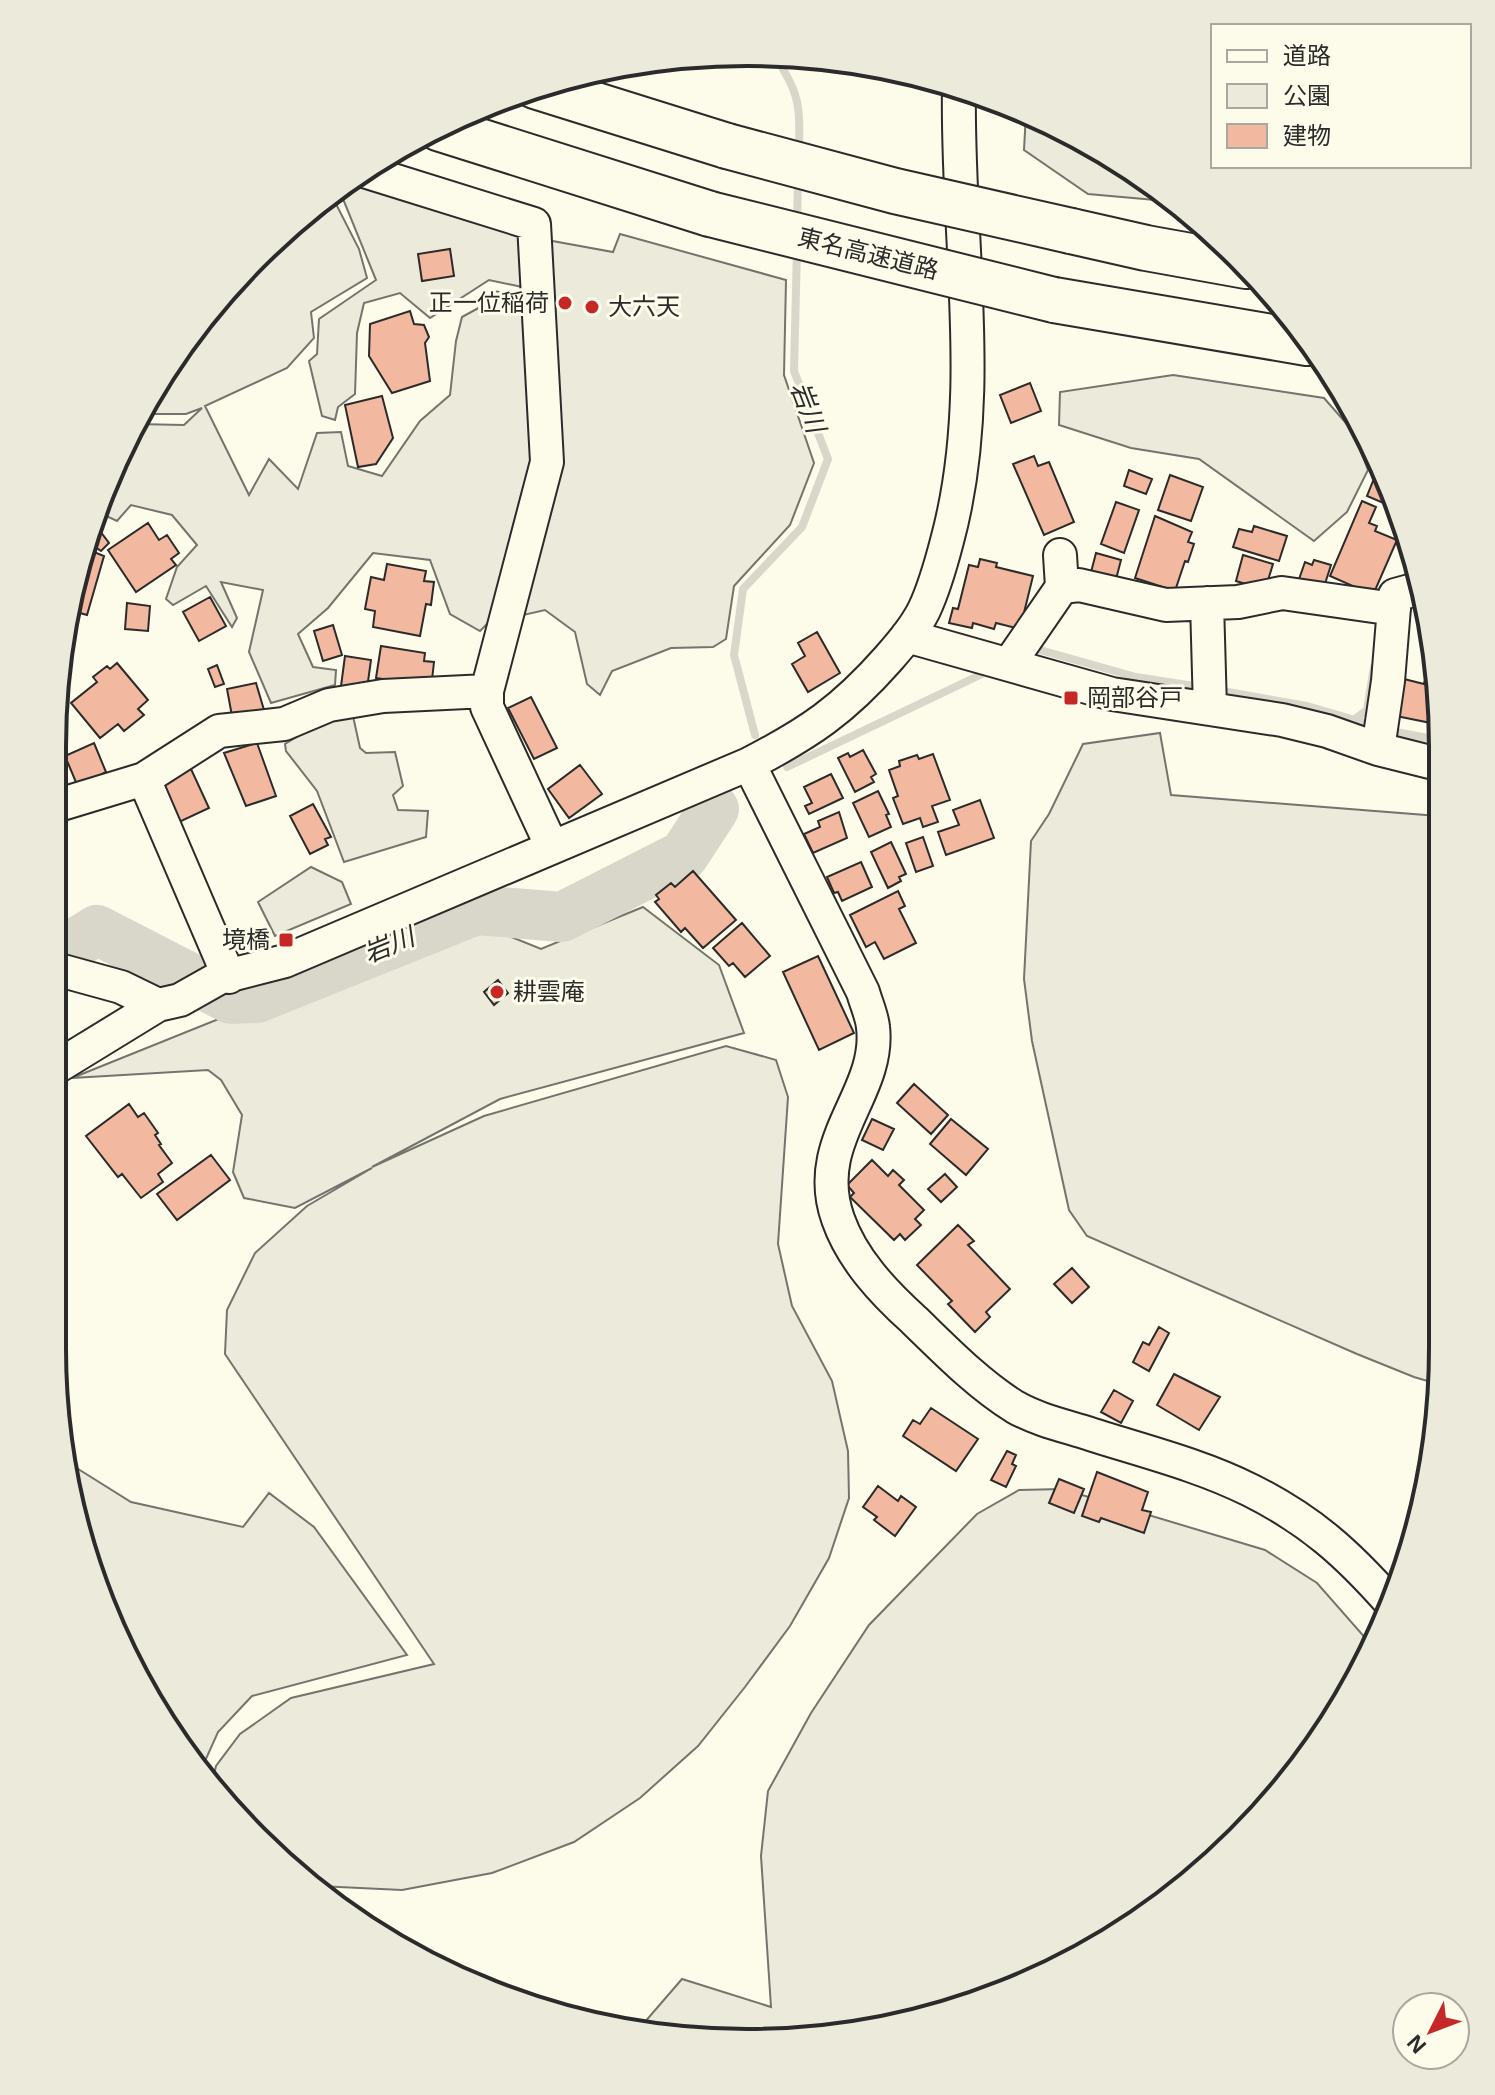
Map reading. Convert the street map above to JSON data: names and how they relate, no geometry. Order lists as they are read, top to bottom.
{
  "streets": {
    "highway": ["東名高速道路"]
  },
  "water": ["岩川"],
  "places": {
    "other": ["正一位稲荷", "大六天", "耕雲庵"],
    "transit": ["岡部谷戸", "境橋"]
  },
  "legend": ["道路", "公園", "建物"],
  "north": "bottom left"
}
